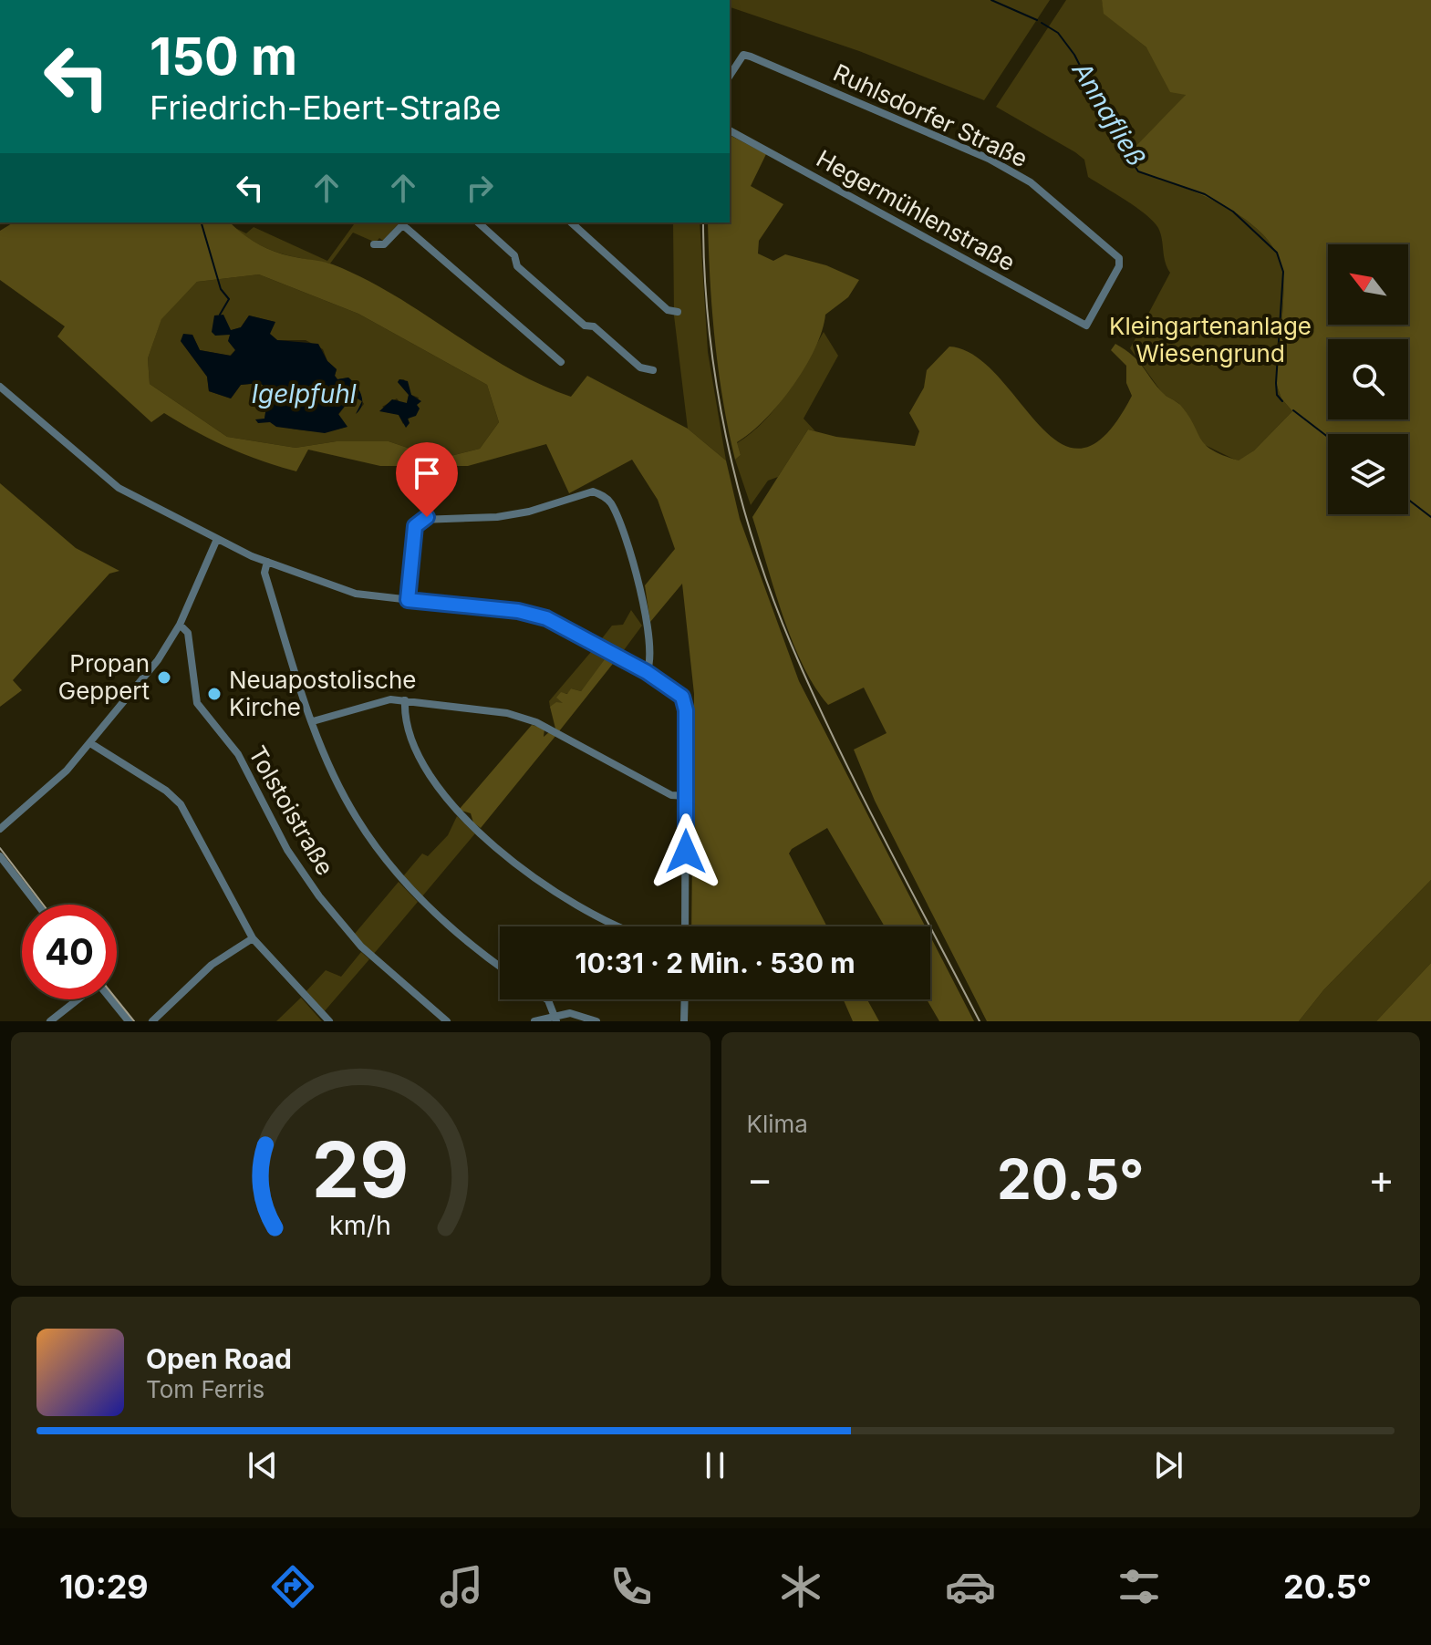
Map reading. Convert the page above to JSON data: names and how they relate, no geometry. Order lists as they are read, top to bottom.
{
  "streets": {
    "street": ["Ruhlsdorfer Straße", "Hegermühlenstraße", "Tolstoistraße"]
  },
  "crossings": [
    ["Ruhlsdorfer Straße", "Hegermühlenstraße"]
  ],
  "water": ["Annafließ", "Igelpfuhl"],
  "parks": ["Kleingartenanlage Wiesengrund"],
  "places": ["Propan Geppert", "Neuapostolische Kirche"],
  "north": "top left",
  "page": {
    "turn": ["150 m", "Friedrich-Ebert-Straße"],
    "limit": "40",
    "trip": "10:31 · 2 Min. · 530 m",
    "tile": "Klima",
    "heat": ["−", "20.5°", "+"],
    "song": ["Open Road", "Tom Ferris"],
    "tabs": ["10:29", "20.5°"],
    "gauge": ["29", "km/h"]
  }
}
